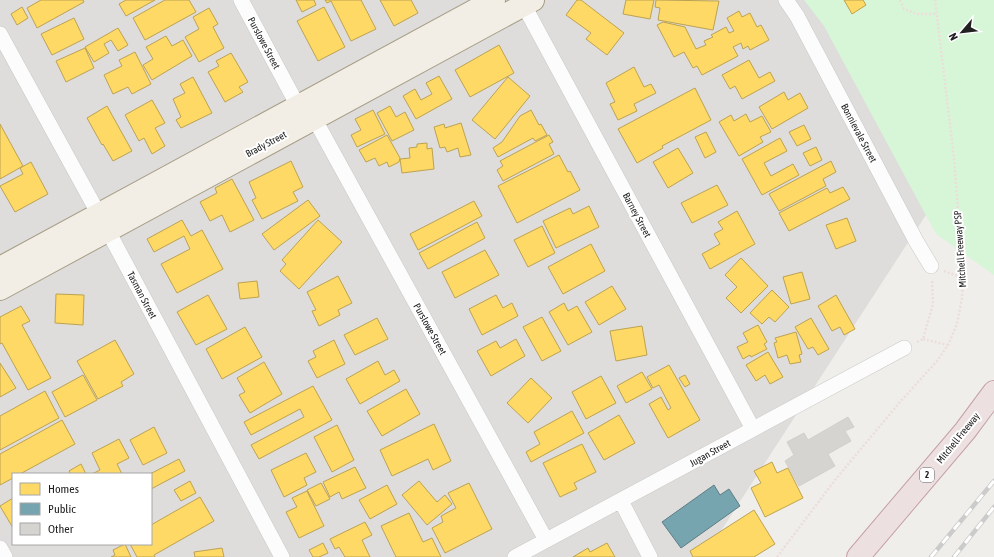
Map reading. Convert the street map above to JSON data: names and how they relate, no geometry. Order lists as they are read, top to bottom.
{
  "streets": {
    "highway": ["Mitchell Freeway", "2"],
    "main road": ["Brady Street"],
    "street": [
      "Purslowe Street",
      "Bonnievale Street",
      "Barney Street",
      "Tasman Street",
      "Jugan Street"
    ],
    "path": ["Mitchell Freeway PSP"]
  },
  "crossings": [
    ["Purslowe Street", "Brady Street"],
    ["Purslowe Street", "Jugan Street"],
    ["Brady Street", "Barney Street"],
    ["Brady Street", "Tasman Street"],
    ["Barney Street", "Jugan Street"]
  ],
  "legend": ["Homes", "Public", "Other"],
  "north": "bottom left"
}
